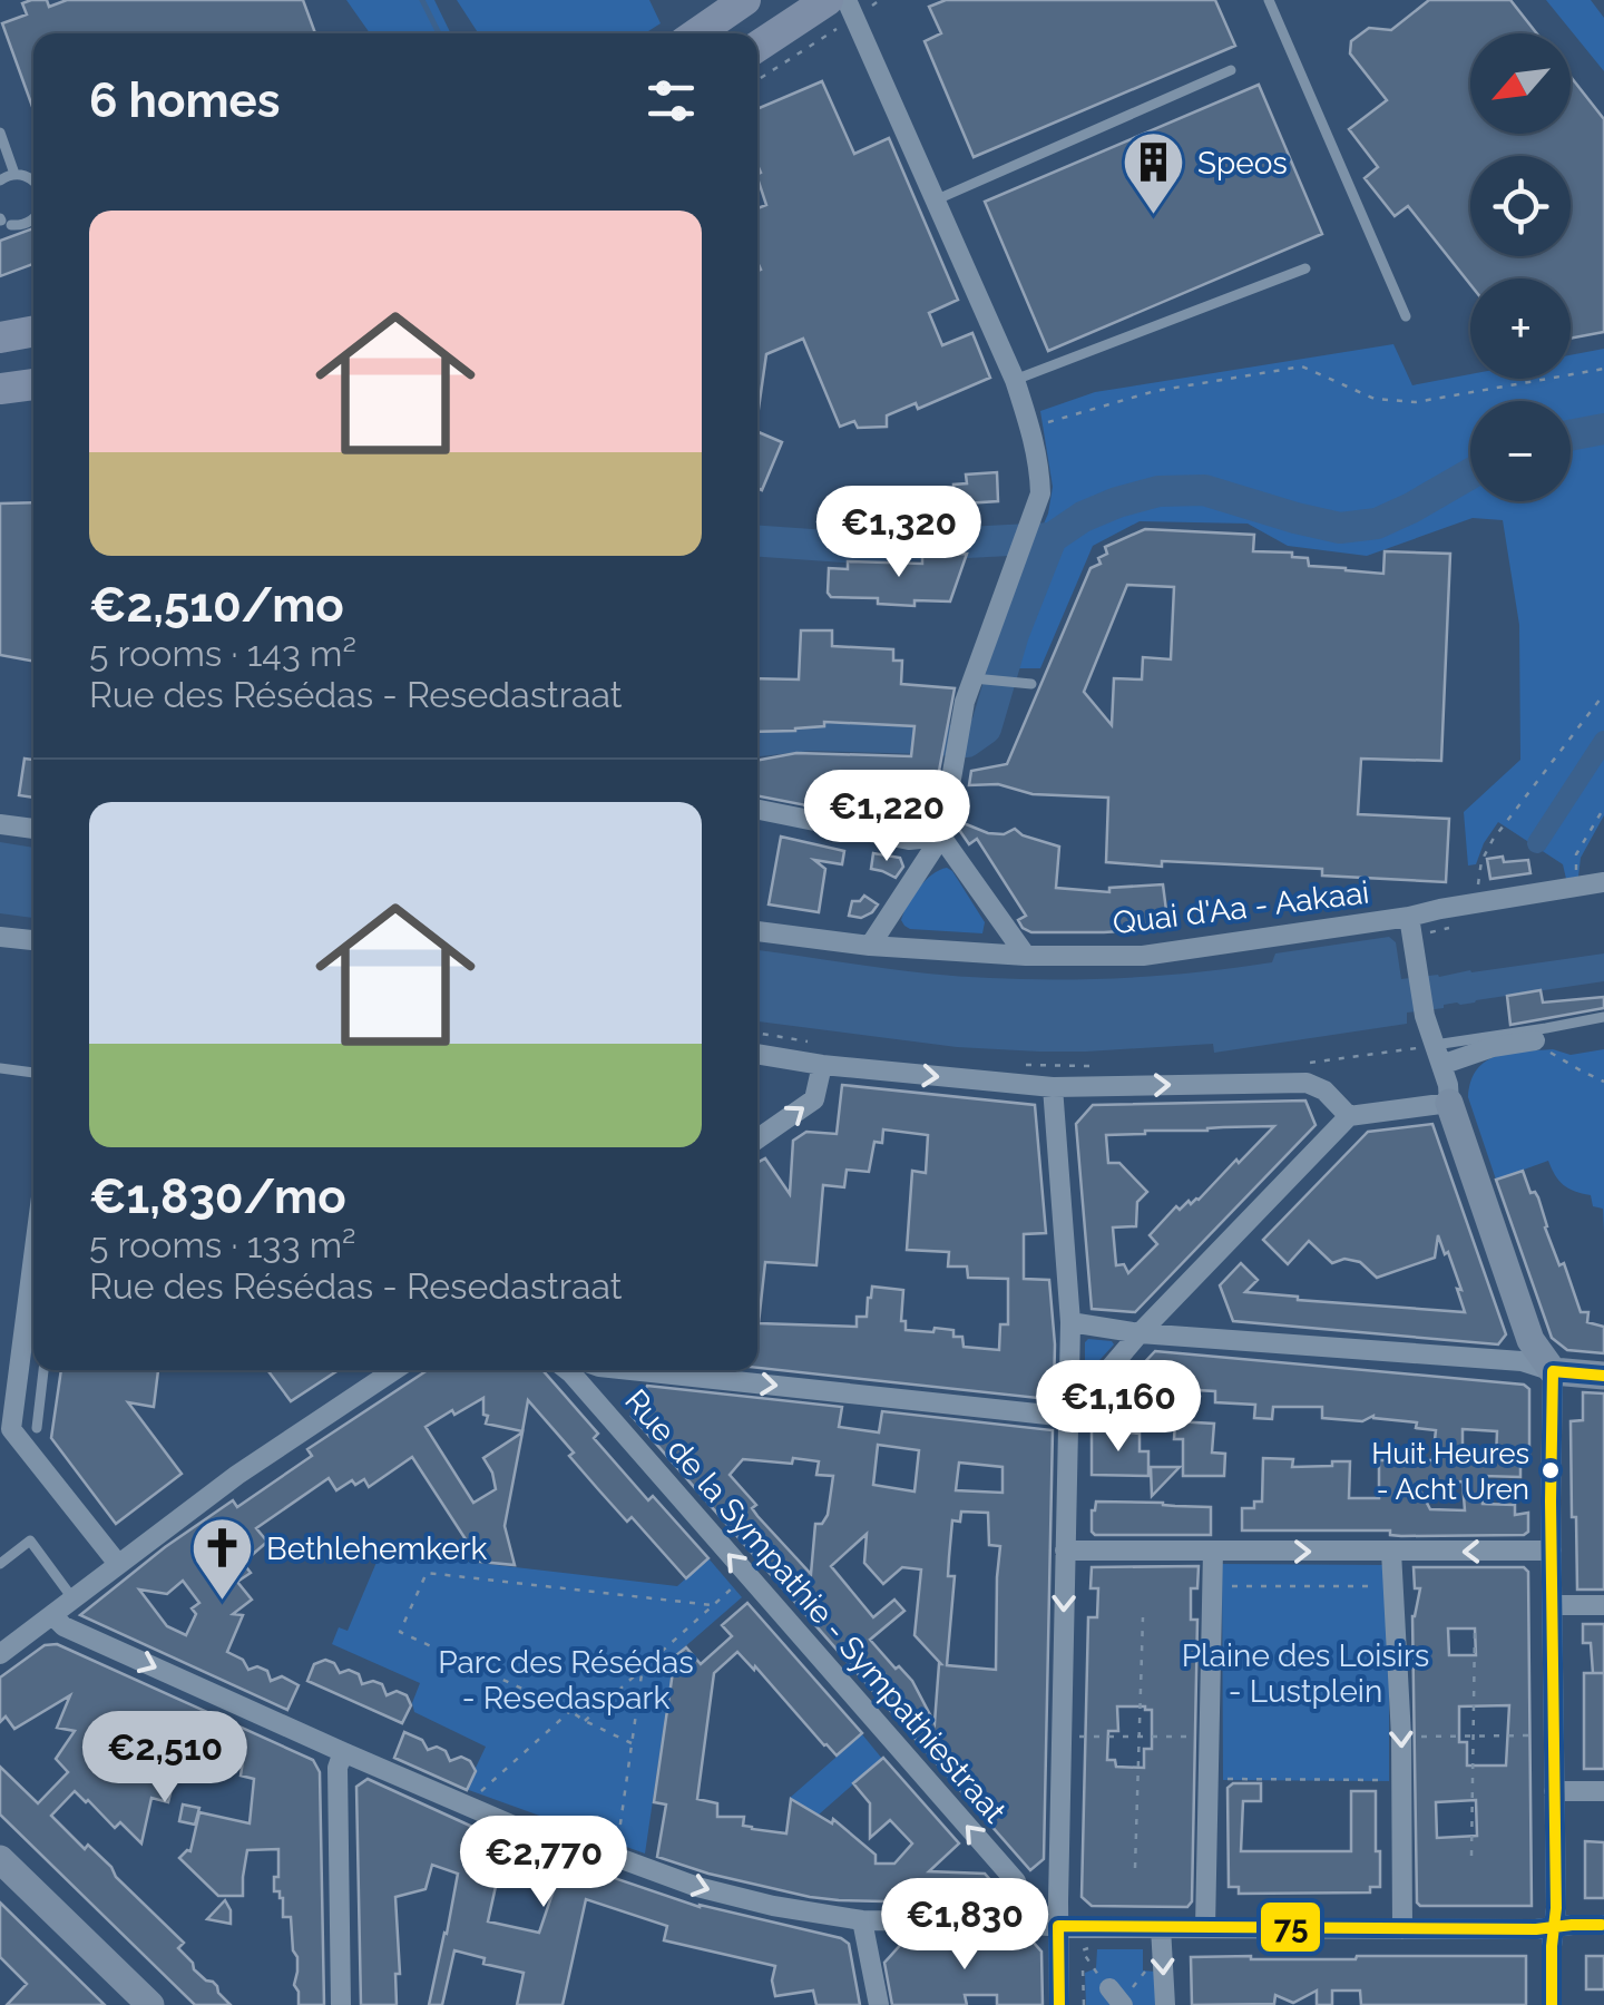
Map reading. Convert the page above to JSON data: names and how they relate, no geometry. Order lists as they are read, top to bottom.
{
  "streets": {
    "street": ["Quai d'Aa - Aakaai", "Rue de la Sympathie - Sympathiestraat"]
  },
  "one_way": ["Rue de la Sympathie - Sympathiestraat"],
  "parks": ["Plaine des Loisirs - Lustplein", "Parc des Résédas - Resedaspark"],
  "places": {
    "building": ["Speos"],
    "other": ["Huit Heures - Acht Uren"],
    "church": ["Bethlehemkerk"]
  },
  "lines": ["transit line 75"],
  "north": "bottom left",
  "page": {
    "map_buttons": ["+", "−"],
    "heading": "6 homes",
    "list": [
      {
        "name": "€2,510/mo",
        "note": "5 rooms · 143 m² · Rue des Résédas - Resedastraat"
      },
      {
        "name": "€1,830/mo",
        "note": "5 rooms · 133 m² · Rue des Résédas - Resedastraat"
      }
    ],
    "price": [
      "€1,320",
      "€1,220",
      "€1,160",
      "€2,510",
      "€2,770",
      "€1,830"
    ]
  }
}
